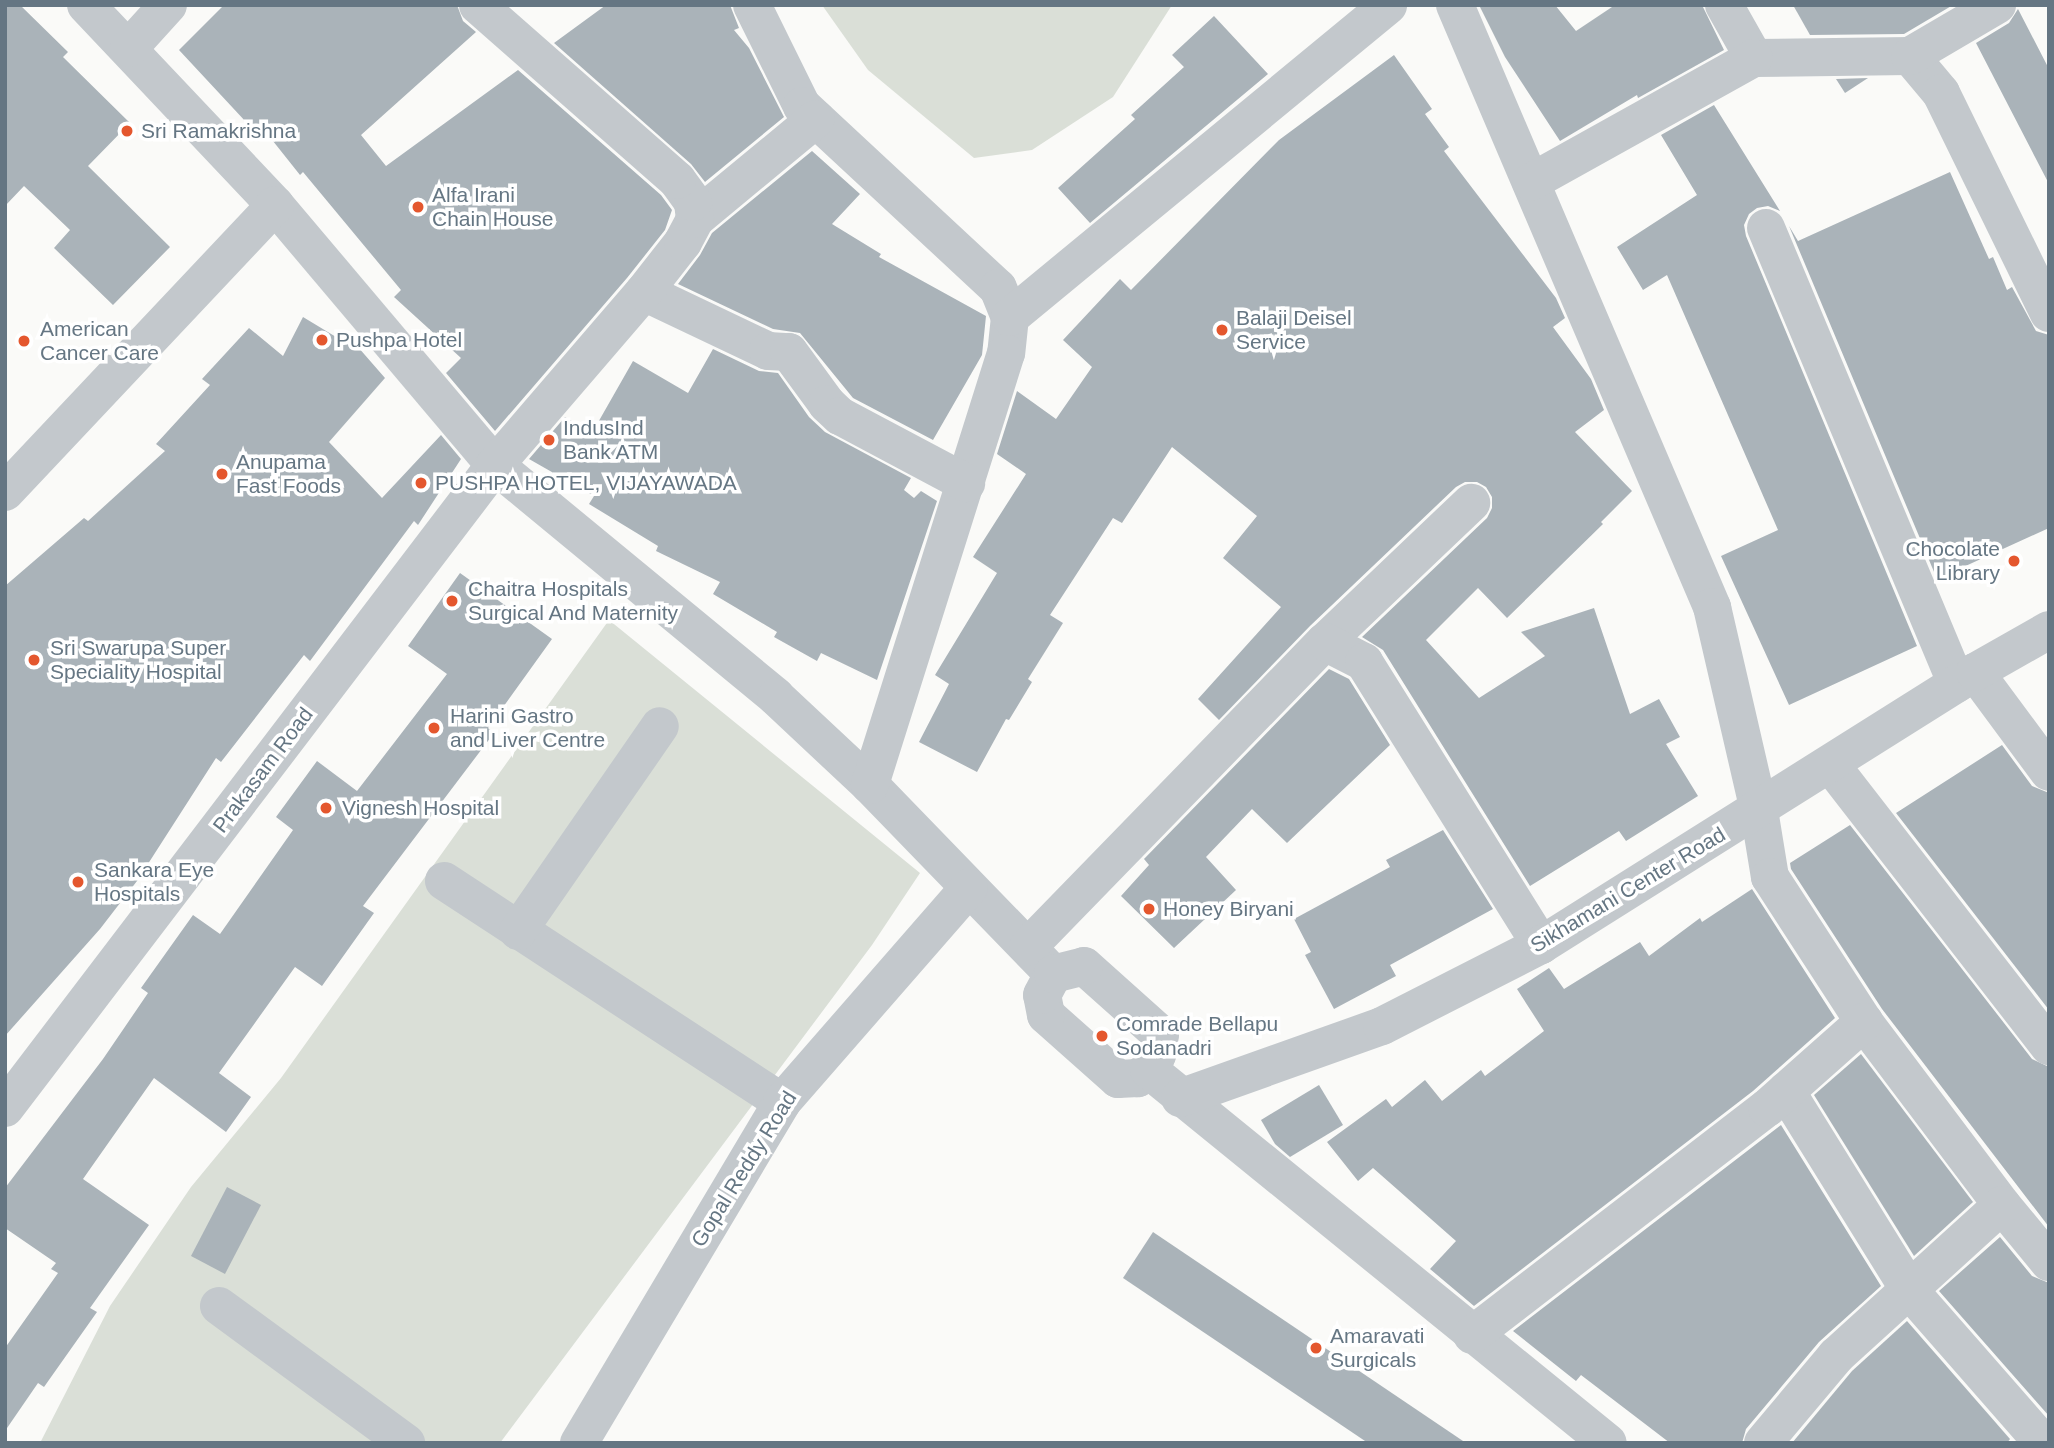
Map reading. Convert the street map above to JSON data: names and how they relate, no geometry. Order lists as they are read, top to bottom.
{
  "streets": {
    "street": ["Prakasam Road", "Sikhamani Center Road", "Gopal Reddy Road"]
  },
  "places": [
    "Sri Ramakrishna",
    "Alfa Irani Chain House",
    "Balaji Deisel Service",
    "Pushpa Hotel",
    "American Cancer Care",
    "IndusInd Bank ATM",
    "Anupama Fast Foods",
    "PUSHPA HOTEL, VIJAYAWADA",
    "Chocolate Library",
    "Chaitra Hospitals Surgical And Maternity",
    "Sri Swarupa Super Speciality Hospital",
    "Harini Gastro and Liver Centre",
    "Vignesh Hospital",
    "Sankara Eye Hospitals",
    "Honey Biryani",
    "Comrade Bellapu Sodanadri",
    "Amaravati Surgicals"
  ]
}
